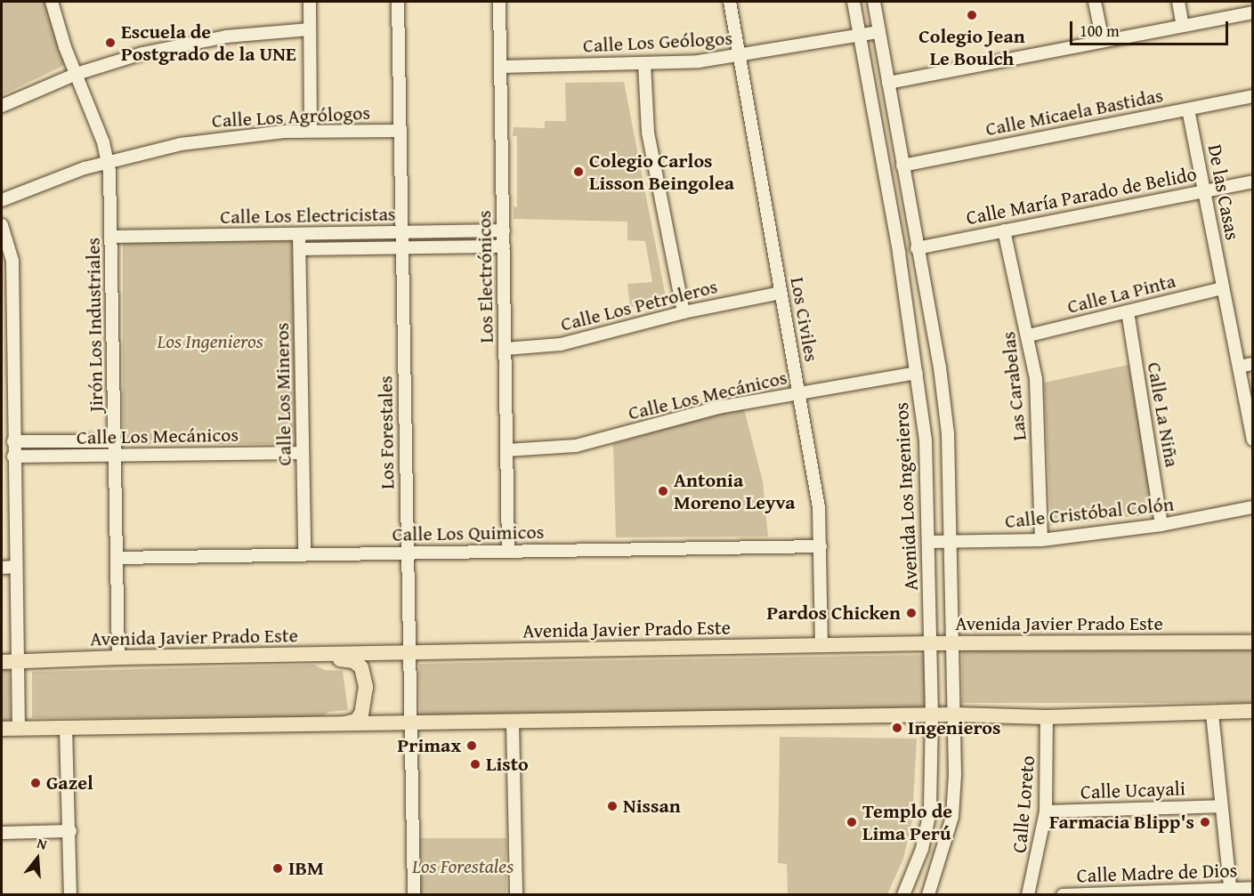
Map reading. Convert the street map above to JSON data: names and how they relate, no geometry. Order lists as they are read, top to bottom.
{
  "streets": {
    "main road": ["Avenida Javier Prado Este"],
    "street": [
      "Calle Los Geólogos",
      "Calle Micaela Bastidas",
      "Calle Los Agrólogos",
      "De las Casas",
      "Calle María Parado de Belido",
      "Calle Los Electricistas",
      "Los Electrónicos",
      "Calle La Pinta",
      "Calle Los Petroleros",
      "Los Civiles",
      "Jirón Los Industriales",
      "Las Carabelas",
      "Calle Los Mineros",
      "Calle Los Mecánicos",
      "Calle La Niña",
      "Los Forestales",
      "Avenida Los Ingenieros",
      "Calle Cristóbal Colón",
      "Calle Los Quimicos",
      "Calle Ucayali",
      "Calle Loreto",
      "Calle Madre de Dios"
    ]
  },
  "crossings": [
    ["Calle Los Geólogos", "Los Electrónicos"],
    ["Calle Los Geólogos", "Los Civiles"],
    ["Calle Los Geólogos", "Avenida Los Ingenieros"],
    ["Calle Micaela Bastidas", "De las Casas"],
    ["Calle Micaela Bastidas", "Avenida Los Ingenieros"],
    ["Calle Los Agrólogos", "Jirón Los Industriales"],
    ["Calle Los Agrólogos", "Los Forestales"],
    ["De las Casas", "Calle María Parado de Belido"],
    ["De las Casas", "Calle La Pinta"],
    ["Calle María Parado de Belido", "Las Carabelas"],
    ["Calle María Parado de Belido", "Avenida Los Ingenieros"],
    ["Calle Los Electricistas", "Los Electrónicos"],
    ["Calle Los Electricistas", "Jirón Los Industriales"],
    ["Calle Los Electricistas", "Calle Los Mineros"],
    ["Calle Los Electricistas", "Los Forestales"],
    ["Los Electrónicos", "Calle Los Petroleros"],
    ["Los Electrónicos", "Calle Los Mecánicos"],
    ["Los Electrónicos", "Calle Los Quimicos"],
    ["Calle La Pinta", "Las Carabelas"],
    ["Calle La Pinta", "Calle La Niña"],
    ["Calle Los Petroleros", "Los Civiles"],
    ["Los Civiles", "Calle Los Mecánicos"],
    ["Los Civiles", "Calle Los Quimicos"],
    ["Los Civiles", "Avenida Javier Prado Este"],
    ["Jirón Los Industriales", "Calle Los Mecánicos"],
    ["Jirón Los Industriales", "Calle Los Quimicos"],
    ["Jirón Los Industriales", "Avenida Javier Prado Este"],
    ["Las Carabelas", "Calle Cristóbal Colón"],
    ["Calle Los Mineros", "Calle Los Mecánicos"],
    ["Calle Los Mineros", "Calle Los Quimicos"],
    ["Calle Los Mecánicos", "Avenida Los Ingenieros"],
    ["Calle La Niña", "Calle Cristóbal Colón"],
    ["Los Forestales", "Calle Los Quimicos"],
    ["Los Forestales", "Avenida Javier Prado Este"],
    ["Avenida Los Ingenieros", "Calle Cristóbal Colón"],
    ["Avenida Los Ingenieros", "Avenida Javier Prado Este"],
    ["Calle Ucayali", "Calle Loreto"]
  ],
  "parks": ["Los Ingenieros", "Los Forestales"],
  "places": [
    "Colegio Jean Le Boulch",
    "Escuela de Postgrado de la UNE",
    "Colegio Carlos Lisson Beingolea",
    "Antonia Moreno Leyva",
    "Pardos Chicken",
    "Ingenieros",
    "Primax",
    "Listo",
    "Gazel",
    "Nissan",
    "Templo de Lima Perú",
    "Farmacia Blipp's",
    "IBM"
  ],
  "scale_bar": "100 m",
  "north": "top"
}
